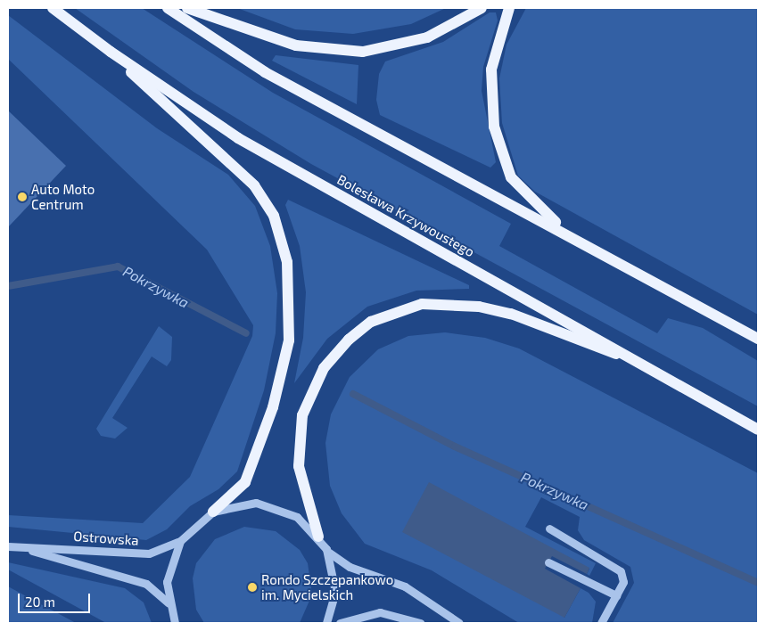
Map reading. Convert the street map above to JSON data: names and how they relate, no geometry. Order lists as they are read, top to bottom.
{
  "streets": {
    "main road": ["Bolesława Krzywoustego"],
    "street": ["Ostrowska"]
  },
  "water": ["Pokrzywka"],
  "places": ["Auto Moto Centrum", "Rondo Szczepankowo im. Mycielskich"],
  "scale_bar": "20 m"
}
